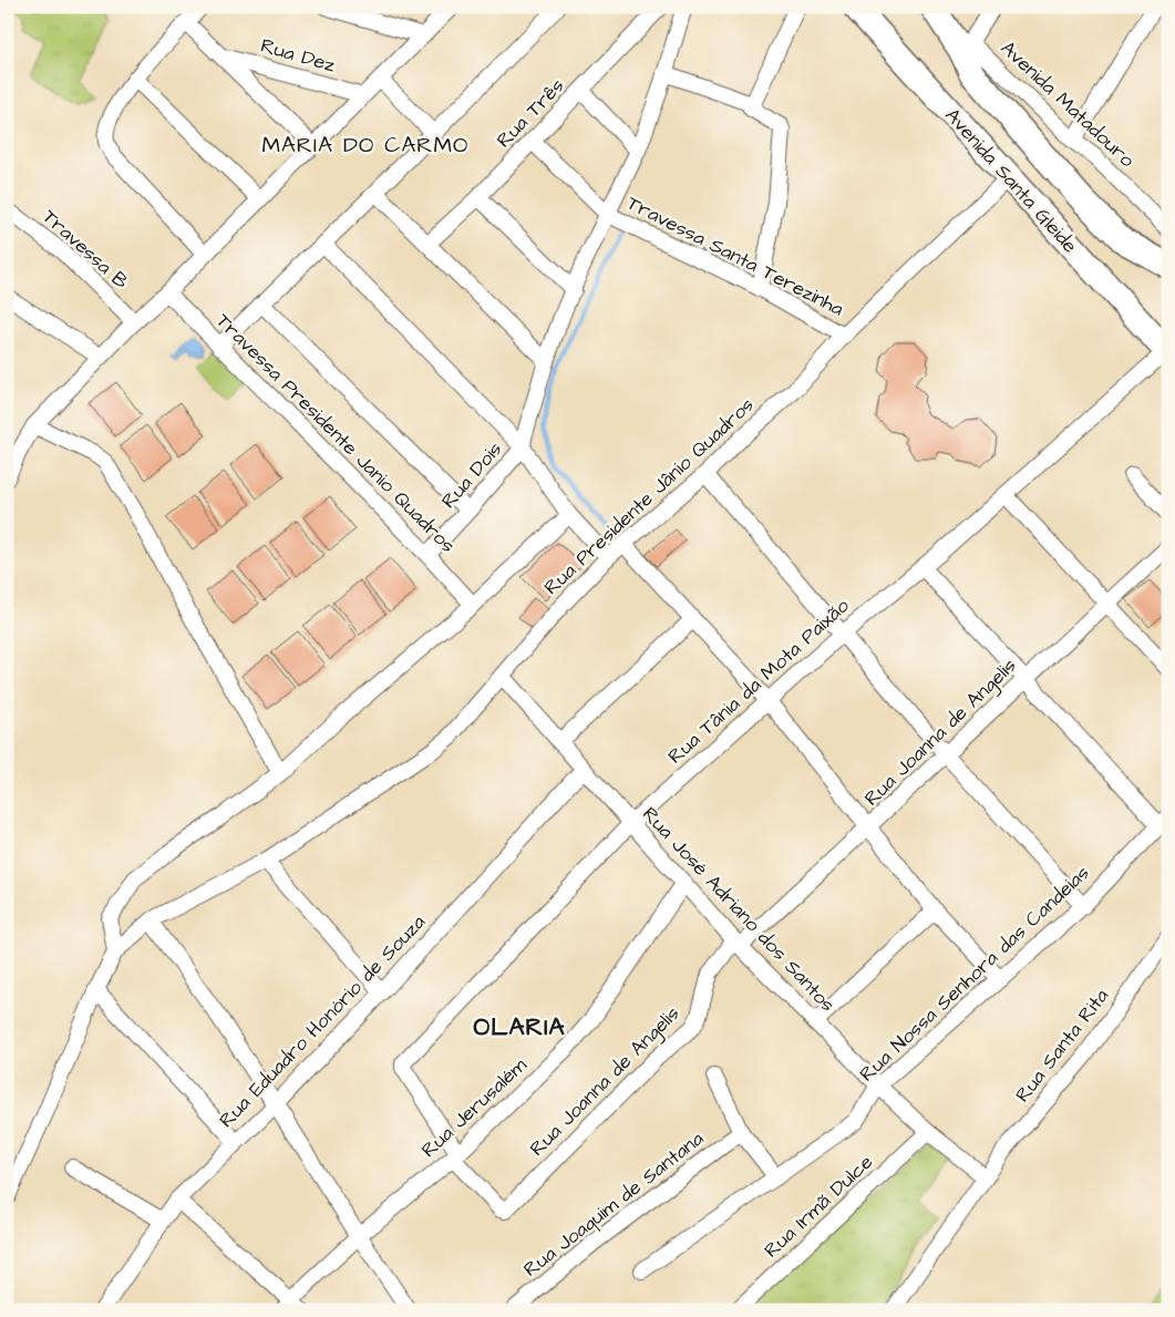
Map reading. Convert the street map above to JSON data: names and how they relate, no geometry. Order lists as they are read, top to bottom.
{
  "streets": {
    "main road": ["Avenida Santa Gleide"],
    "street": [
      "Rua Dez",
      "Avenida Matadouro",
      "Rua Três",
      "Travessa B",
      "Travessa Santa Terezinha",
      "Travessa Presidente Janio Quadros",
      "Rua Dois",
      "Rua Presidente Jânio Quadros",
      "Rua Tânia da Mota Paixão",
      "Rua Joanna de Angelis",
      "Rua José Adriano dos Santos",
      "Rua Nossa Senhora das Candeias",
      "Rua Eduadro Honório de Souza",
      "Rua Santa Rita",
      "Rua Jerusalém",
      "Rua Joaquim de Santana",
      "Rua Irmã Dulce"
    ]
  },
  "crossings": [
    ["Avenida Matadouro", "Avenida Santa Gleide"],
    ["Rua Três", "Travessa Santa Terezinha"],
    ["Avenida Santa Gleide", "Rua Presidente Jânio Quadros"],
    ["Avenida Santa Gleide", "Rua Tânia da Mota Paixão"],
    ["Travessa Santa Terezinha", "Rua Presidente Jânio Quadros"],
    ["Travessa Presidente Janio Quadros", "Rua Dois"],
    ["Rua Presidente Jânio Quadros", "Rua José Adriano dos Santos"],
    ["Rua Tânia da Mota Paixão", "Rua Joanna de Angelis"],
    ["Rua Tânia da Mota Paixão", "Rua José Adriano dos Santos"],
    ["Rua Tânia da Mota Paixão", "Rua Jerusalém"],
    ["Rua Joanna de Angelis", "Rua José Adriano dos Santos"],
    ["Rua Joanna de Angelis", "Rua Jerusalém"],
    ["Rua José Adriano dos Santos", "Rua Nossa Senhora das Candeias"],
    ["Rua José Adriano dos Santos", "Rua Eduadro Honório de Souza"],
    ["Rua José Adriano dos Santos", "Rua Santa Rita"],
    ["Rua José Adriano dos Santos", "Rua Jerusalém"],
    ["Rua José Adriano dos Santos", "Rua Irmã Dulce"]
  ],
  "districts": ["MARIA DO CARMO", "OLARIA"]
}
